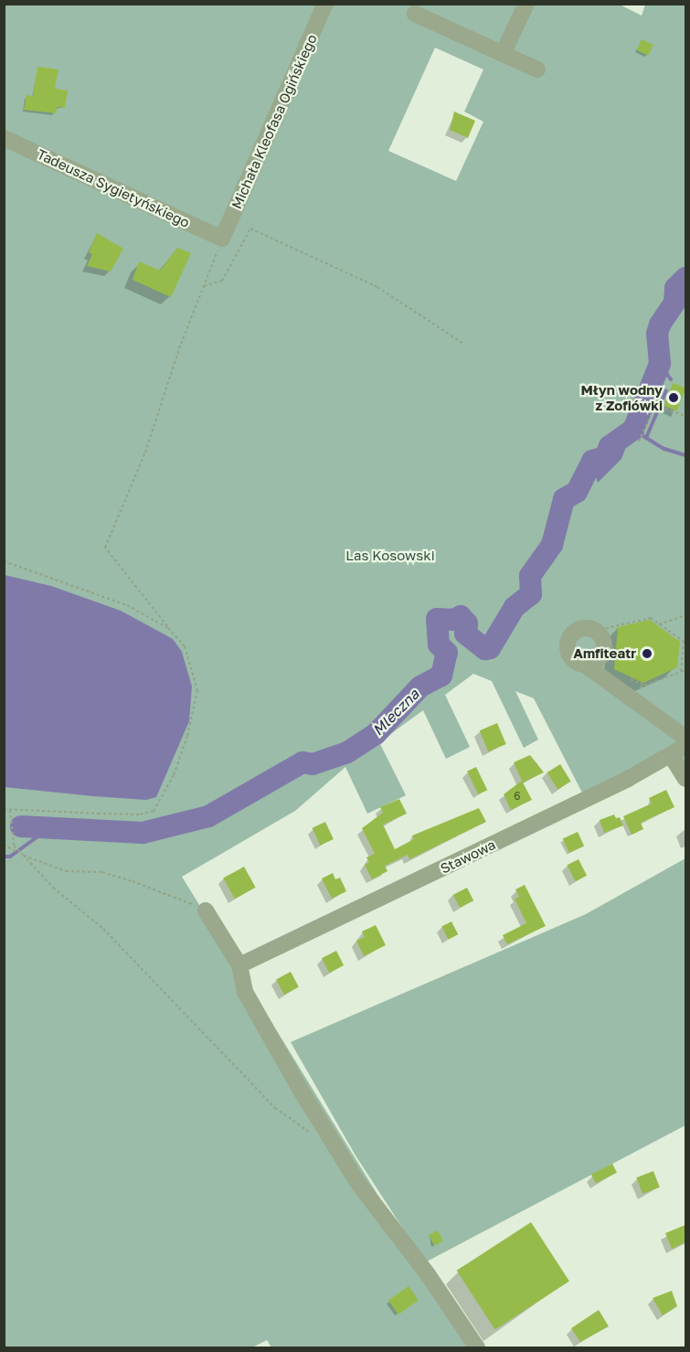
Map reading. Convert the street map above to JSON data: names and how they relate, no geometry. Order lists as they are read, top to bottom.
{
  "streets": {
    "street": ["Michała Kleofasa Ogińskiego", "Tadeusza Sygietyńskiego", "Stawowa"]
  },
  "crossings": [
    ["Michała Kleofasa Ogińskiego", "Tadeusza Sygietyńskiego"]
  ],
  "water": ["Mleczna"],
  "parks": ["Las Kosowski"],
  "places": ["Młyn wodny z Zofiówki", "Amfiteatr"],
  "house_numbers": ["6"]
}
